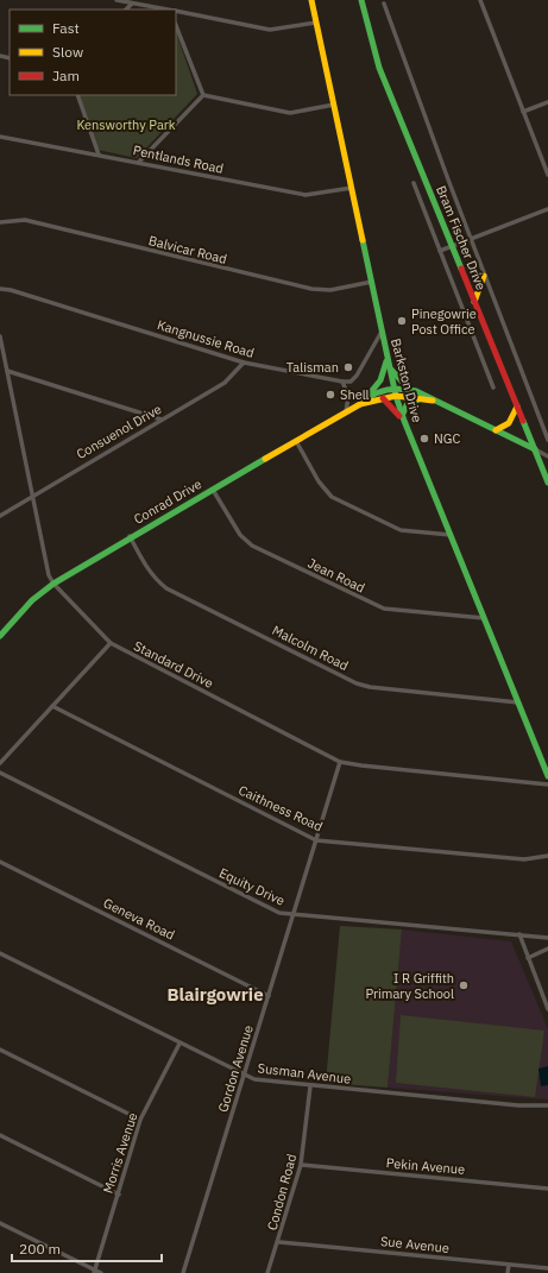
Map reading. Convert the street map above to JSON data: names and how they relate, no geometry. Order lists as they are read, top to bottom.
{
  "streets": {
    "street": [
      "Pentlands Road",
      "Bram Fischer Drive",
      "Balvicar Road",
      "Kangnussie Road",
      "Barkston Drive",
      "Consuenol Drive",
      "Conrad Drive",
      "Jean Road",
      "Malcolm Road",
      "Standard Drive",
      "Caithness Road",
      "Equity Drive",
      "Geneva Road",
      "Gordon Avenue",
      "Susman Avenue",
      "Morris Avenue",
      "Pekin Avenue",
      "Condon Road",
      "Sue Avenue"
    ]
  },
  "crossings": [
    ["Pentlands Road", "Barkston Drive"],
    ["Balvicar Road", "Barkston Drive"],
    ["Kangnussie Road", "Consuenol Drive"],
    ["Barkston Drive", "Conrad Drive"],
    ["Barkston Drive", "Jean Road"],
    ["Barkston Drive", "Malcolm Road"],
    ["Consuenol Drive", "Standard Drive"],
    ["Conrad Drive", "Jean Road"],
    ["Conrad Drive", "Malcolm Road"],
    ["Conrad Drive", "Standard Drive"],
    ["Standard Drive", "Gordon Avenue"],
    ["Caithness Road", "Gordon Avenue"],
    ["Equity Drive", "Gordon Avenue"],
    ["Geneva Road", "Gordon Avenue"],
    ["Gordon Avenue", "Susman Avenue"],
    ["Susman Avenue", "Morris Avenue"],
    ["Susman Avenue", "Condon Road"],
    ["Pekin Avenue", "Condon Road"],
    ["Condon Road", "Sue Avenue"]
  ],
  "districts": ["Blairgowrie"],
  "parks": ["Kensworthy Park"],
  "places": [
    "Pinegowrie Post Office",
    "Talisman",
    "Shell",
    "NGC",
    "I R Griffith Primary School"
  ],
  "legend": ["Fast", "Slow", "Jam"],
  "scale_bar": "200 m"
}
